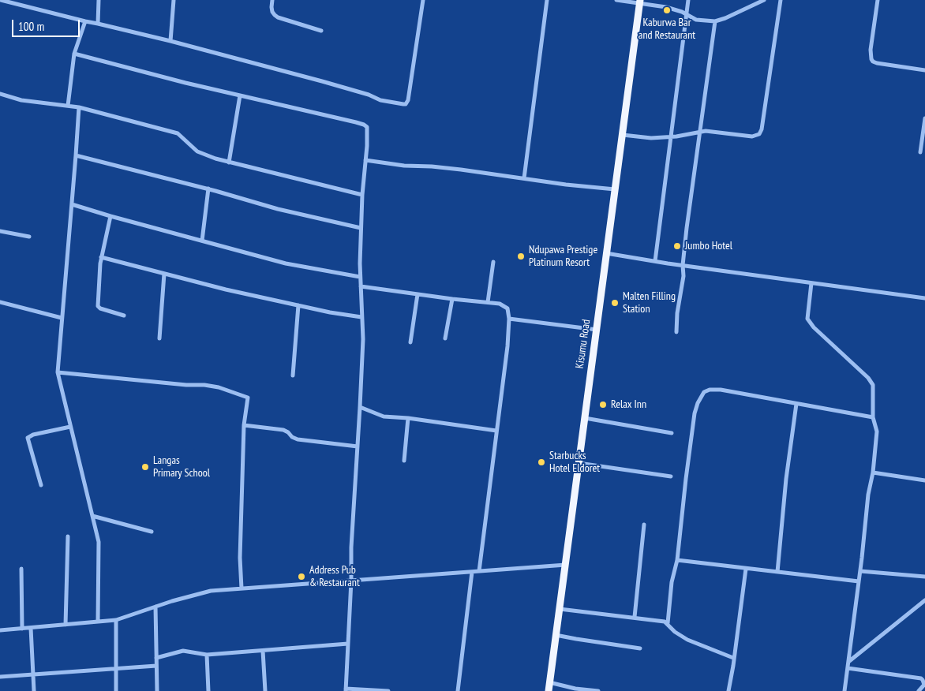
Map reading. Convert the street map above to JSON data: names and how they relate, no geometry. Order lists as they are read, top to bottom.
{
  "streets": {
    "highway": ["Kisumu Road"]
  },
  "places": [
    "Kaburwa Bar and Restaurant",
    "Jumbo Hotel",
    "Ndupawa Prestige Platinum Resort",
    "Malten Filling Station",
    "Relax Inn",
    "Starbucks Hotel Eldoret",
    "Langas Primary School",
    "Address Pub & Restaurant"
  ],
  "scale_bar": "100 m"
}
